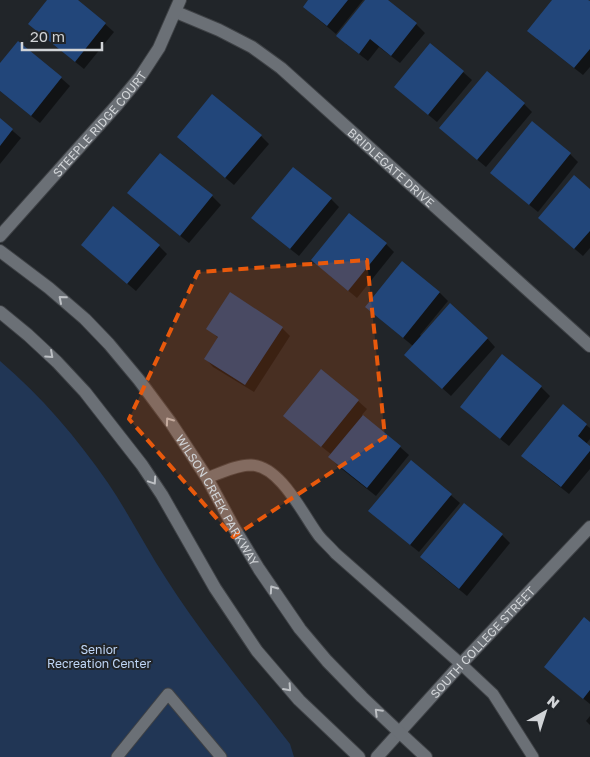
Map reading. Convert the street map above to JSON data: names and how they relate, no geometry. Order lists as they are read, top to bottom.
{
  "streets": {
    "main road": [
      "STEEPLE RIDGE COURT",
      "BRIDLEGATE DRIVE",
      "WILSON CREEK PARKWAY",
      "SOUTH COLLEGE STREET"
    ]
  },
  "crossings": [
    ["STEEPLE RIDGE COURT", "BRIDLEGATE DRIVE"],
    ["WILSON CREEK PARKWAY", "SOUTH COLLEGE STREET"]
  ],
  "parks": ["Senior Recreation Center"],
  "scale_bar": "20 m",
  "north": "top right"
}
